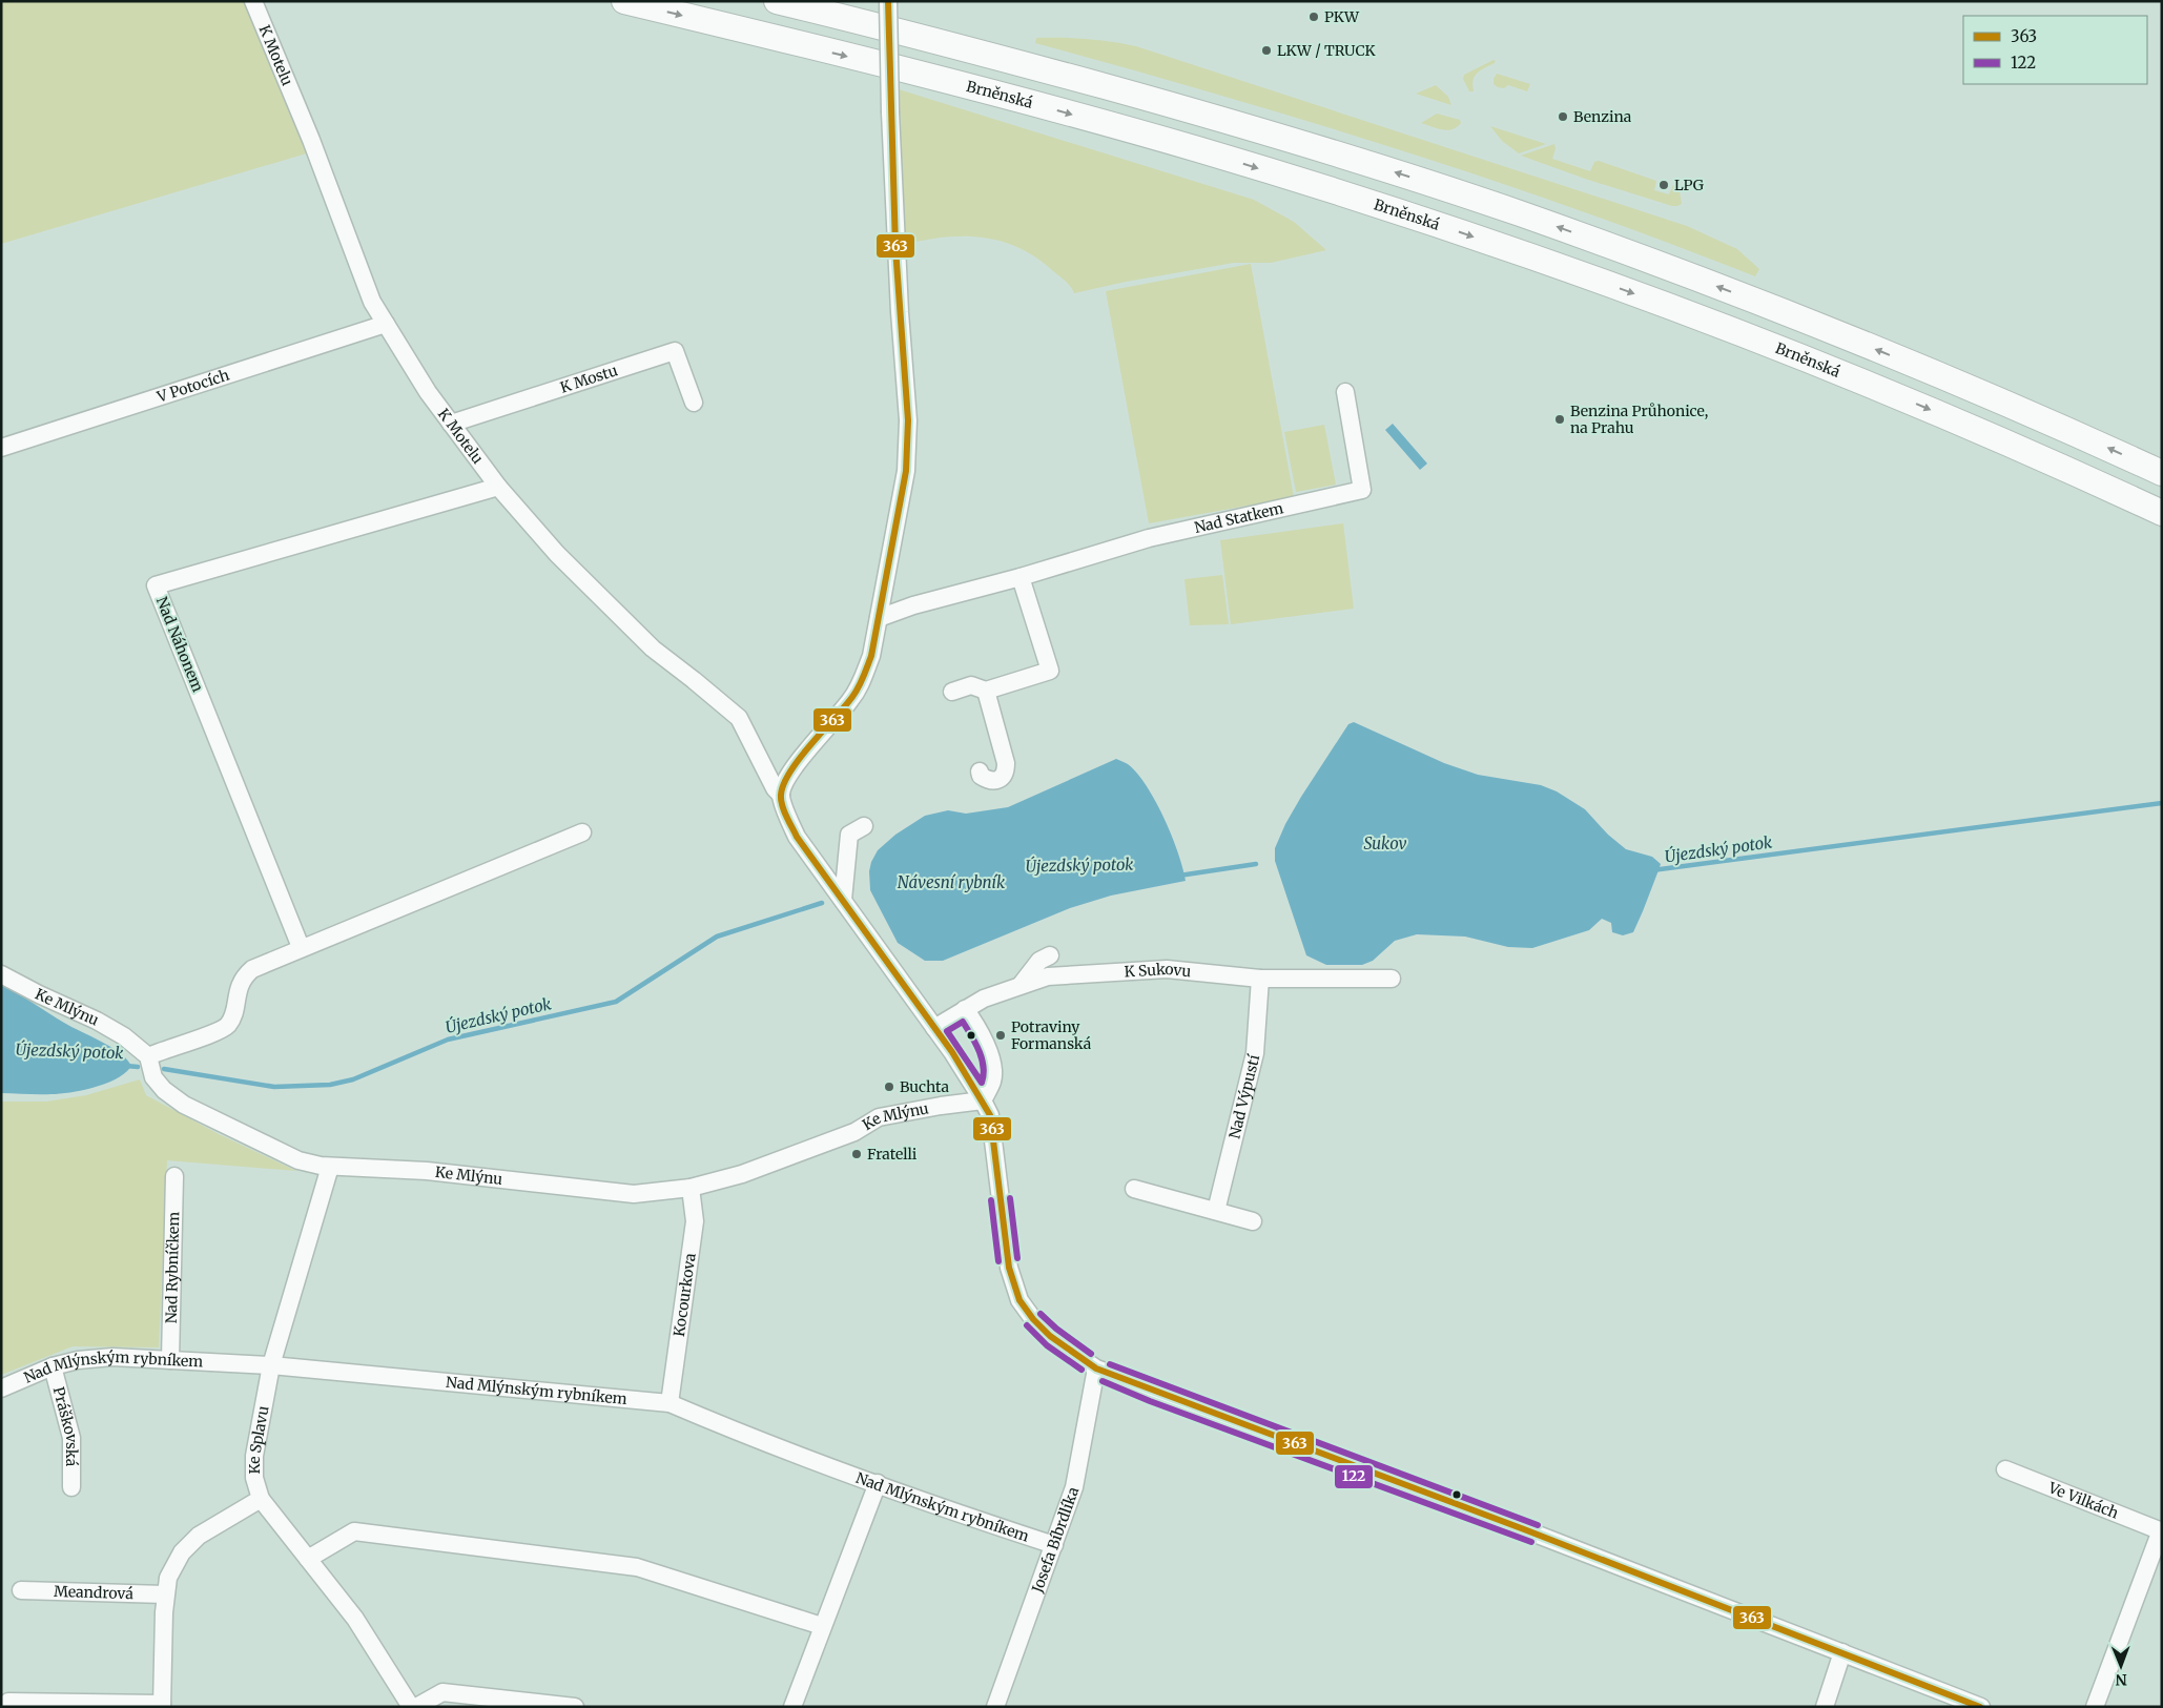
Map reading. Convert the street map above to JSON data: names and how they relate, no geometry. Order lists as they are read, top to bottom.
{
  "streets": {
    "highway": ["Brněnská"],
    "street": [
      "K Motelu",
      "K Mostu",
      "V Potocích",
      "Nad Statkem",
      "Nad Náhonem",
      "K Sukovu",
      "Ke Mlýnu",
      "Nad Výpustí",
      "Nad Rybníčkem",
      "Kocourkova",
      "Nad Mlýnským rybníkem",
      "Práškovská",
      "Ke Splavu",
      "Ve Vilkách",
      "Josefa Bíbrdlíka",
      "Meandrová"
    ]
  },
  "crossings": [
    ["K Motelu", "K Mostu"],
    ["K Motelu", "V Potocích"],
    ["K Motelu", "Nad Náhonem"],
    ["K Motelu", "K Sukovu"],
    ["K Motelu", "Ke Mlýnu"],
    ["K Motelu", "Josefa Bíbrdlíka"],
    ["K Sukovu", "Nad Výpustí"],
    ["Ke Mlýnu", "Kocourkova"],
    ["Ke Mlýnu", "Ke Splavu"],
    ["Nad Rybníčkem", "Nad Mlýnským rybníkem"],
    ["Kocourkova", "Nad Mlýnským rybníkem"],
    ["Nad Mlýnským rybníkem", "Práškovská"],
    ["Nad Mlýnským rybníkem", "Ke Splavu"],
    ["Nad Mlýnským rybníkem", "Josefa Bíbrdlíka"]
  ],
  "water": ["Sukov", "Újezdský potok", "Návesní rybník"],
  "places": [
    "PKW",
    "LKW / TRUCK",
    "Benzina",
    "LPG",
    "Benzina Průhonice, na Prahu",
    "Potraviny Formanská",
    "Buchta",
    "Fratelli"
  ],
  "lines": ["transit line 363", "transit line 122"],
  "legend": ["363", "122"],
  "north": "bottom"
}
